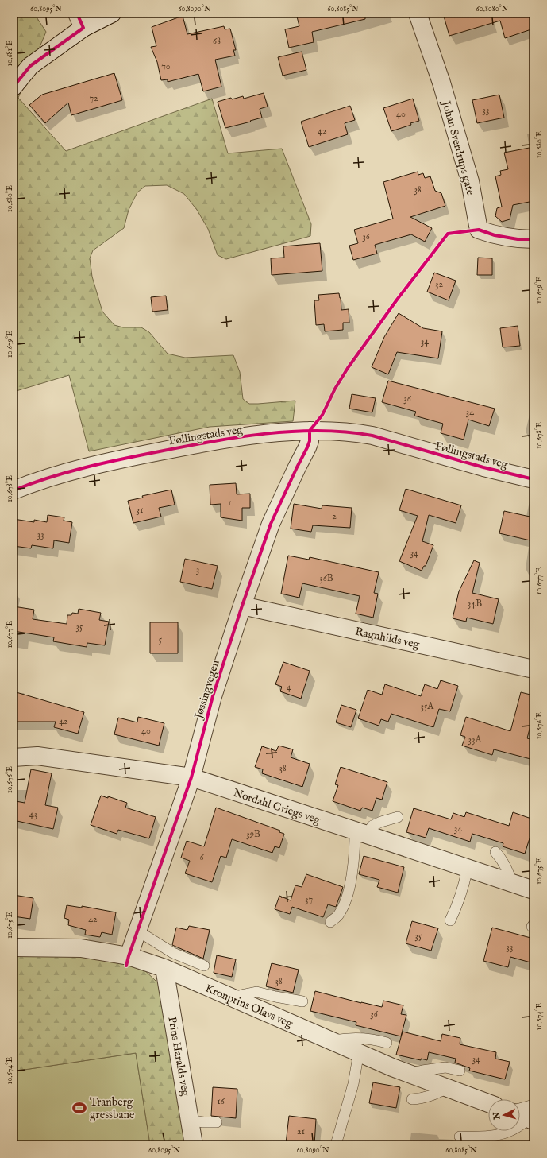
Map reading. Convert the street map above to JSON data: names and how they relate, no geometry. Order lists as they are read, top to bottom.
{
  "streets": {
    "street": [
      "Johan Sverdrups gate",
      "Føllingstads veg",
      "Ragnhilds veg",
      "Jøssingvegen",
      "Nordahl Griegs veg",
      "Kronprins Olavs veg",
      "Prins Haralds veg"
    ]
  },
  "crossings": [
    ["Føllingstads veg", "Jøssingvegen"],
    ["Ragnhilds veg", "Jøssingvegen"],
    ["Jøssingvegen", "Nordahl Griegs veg"],
    ["Jøssingvegen", "Kronprins Olavs veg"],
    ["Kronprins Olavs veg", "Prins Haralds veg"]
  ],
  "places": {
    "sports": ["Tranberg gressbane"]
  },
  "house_numbers": [
    "68",
    "70",
    "72",
    "33",
    "40",
    "42",
    "38",
    "36",
    "32",
    "34",
    "36",
    "34",
    "1",
    "31",
    "2",
    "33",
    "34",
    "3",
    "36B",
    "34B",
    "35",
    "5",
    "4",
    "35A",
    "42",
    "40",
    "33A",
    "38",
    "43",
    "34",
    "39B",
    "6",
    "37",
    "42",
    "35",
    "33",
    "38",
    "36",
    "34",
    "16",
    "21"
  ],
  "north": "left",
  "coordinates": [
    "60.8095°N",
    "60.8090°N",
    "60.8085°N",
    "60.8080°N",
    "10.681°E",
    "10.680°E",
    "10.679°E",
    "10.678°E",
    "10.677°E",
    "10.676°E",
    "10.675°E",
    "10.674°E"
  ]
}
